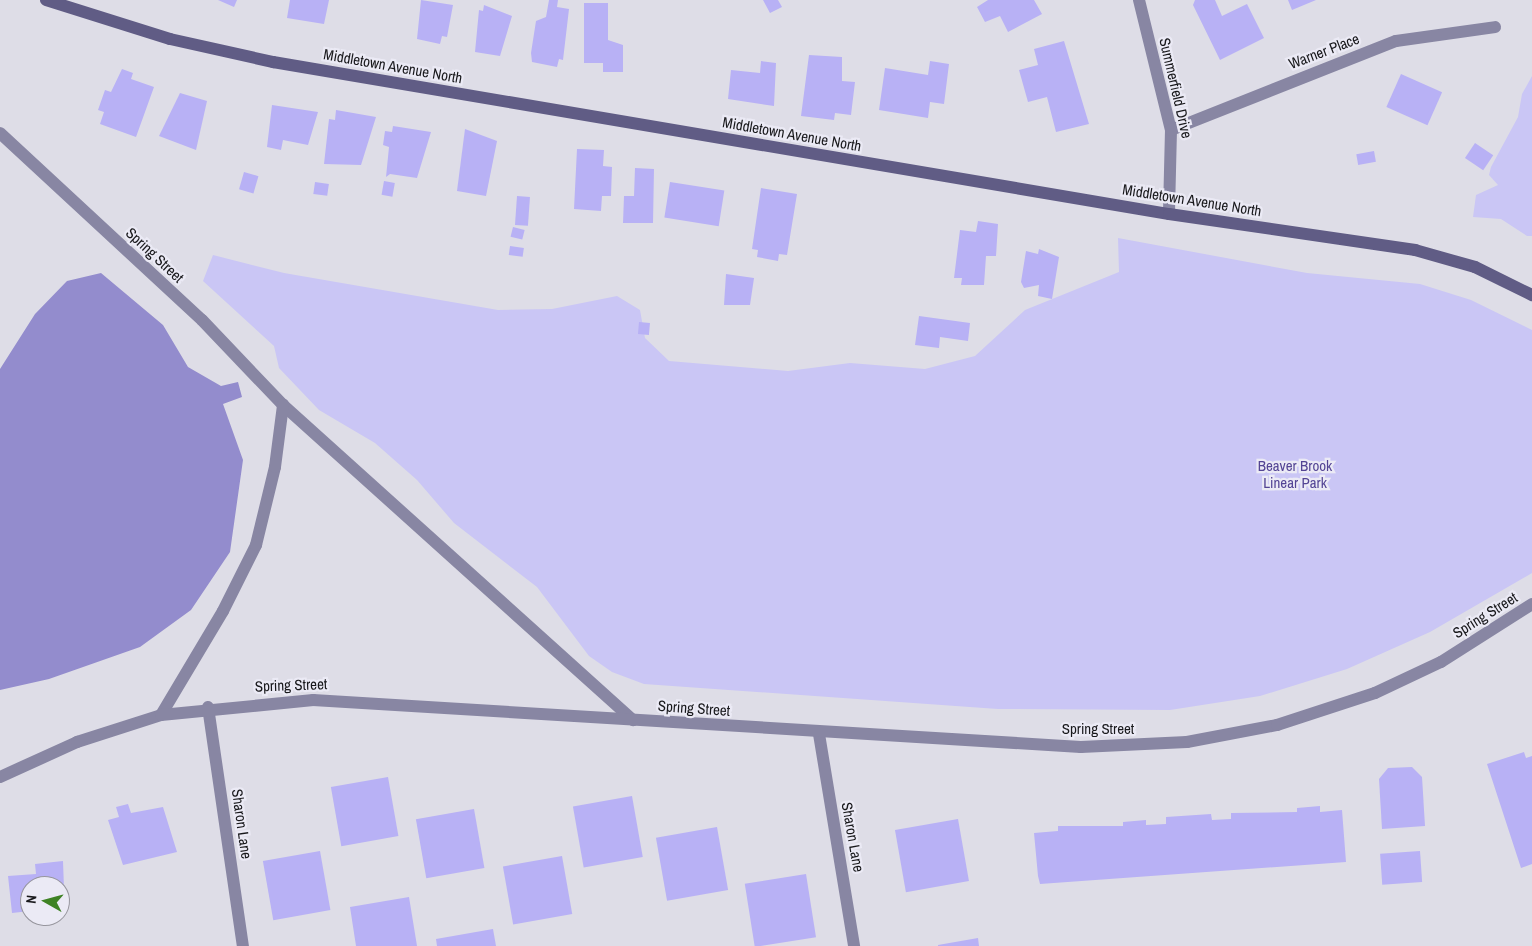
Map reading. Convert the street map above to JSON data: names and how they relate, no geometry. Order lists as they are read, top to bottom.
{
  "streets": {
    "street": [
      "Warner Place",
      "Middletown Avenue North",
      "Summerfield Drive",
      "Spring Street",
      "Sharon Lane"
    ]
  },
  "crossings": [
    ["Warner Place", "Summerfield Drive"],
    ["Middletown Avenue North", "Summerfield Drive"],
    ["Spring Street", "Sharon Lane"]
  ],
  "parks": ["Beaver Brook Linear Park"],
  "north": "left"
}
